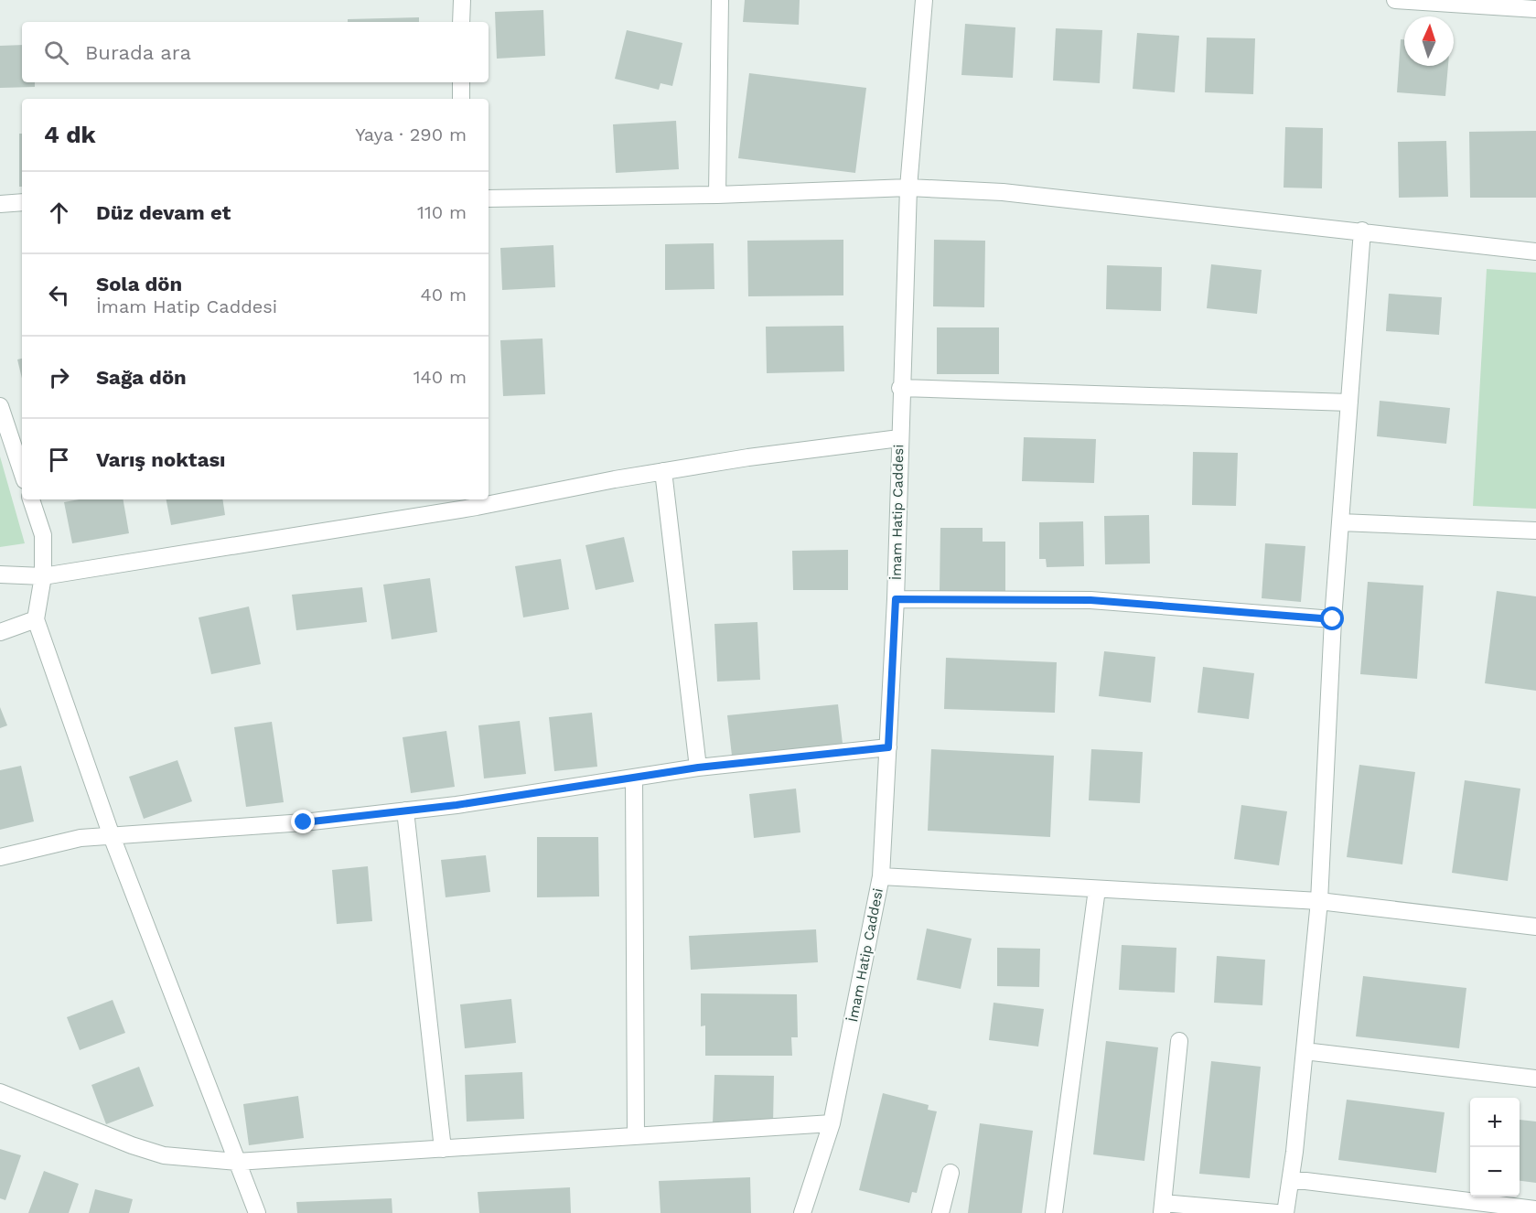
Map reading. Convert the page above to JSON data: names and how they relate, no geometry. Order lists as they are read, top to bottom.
{
  "streets": {
    "street": ["İmam Hatip Caddesi"]
  },
  "north": "top",
  "page": {
    "search": "Burada ara",
    "heading": ["4 dk", "Yaya · 290 m"],
    "list": [
      ["Düz devam et", "110 m"],
      ["Sola dön", "İmam Hatip Caddesi", "40 m"],
      ["Sağa dön", "140 m"],
      "Varış noktası"
    ],
    "map_buttons": ["+", "−"]
  }
}
